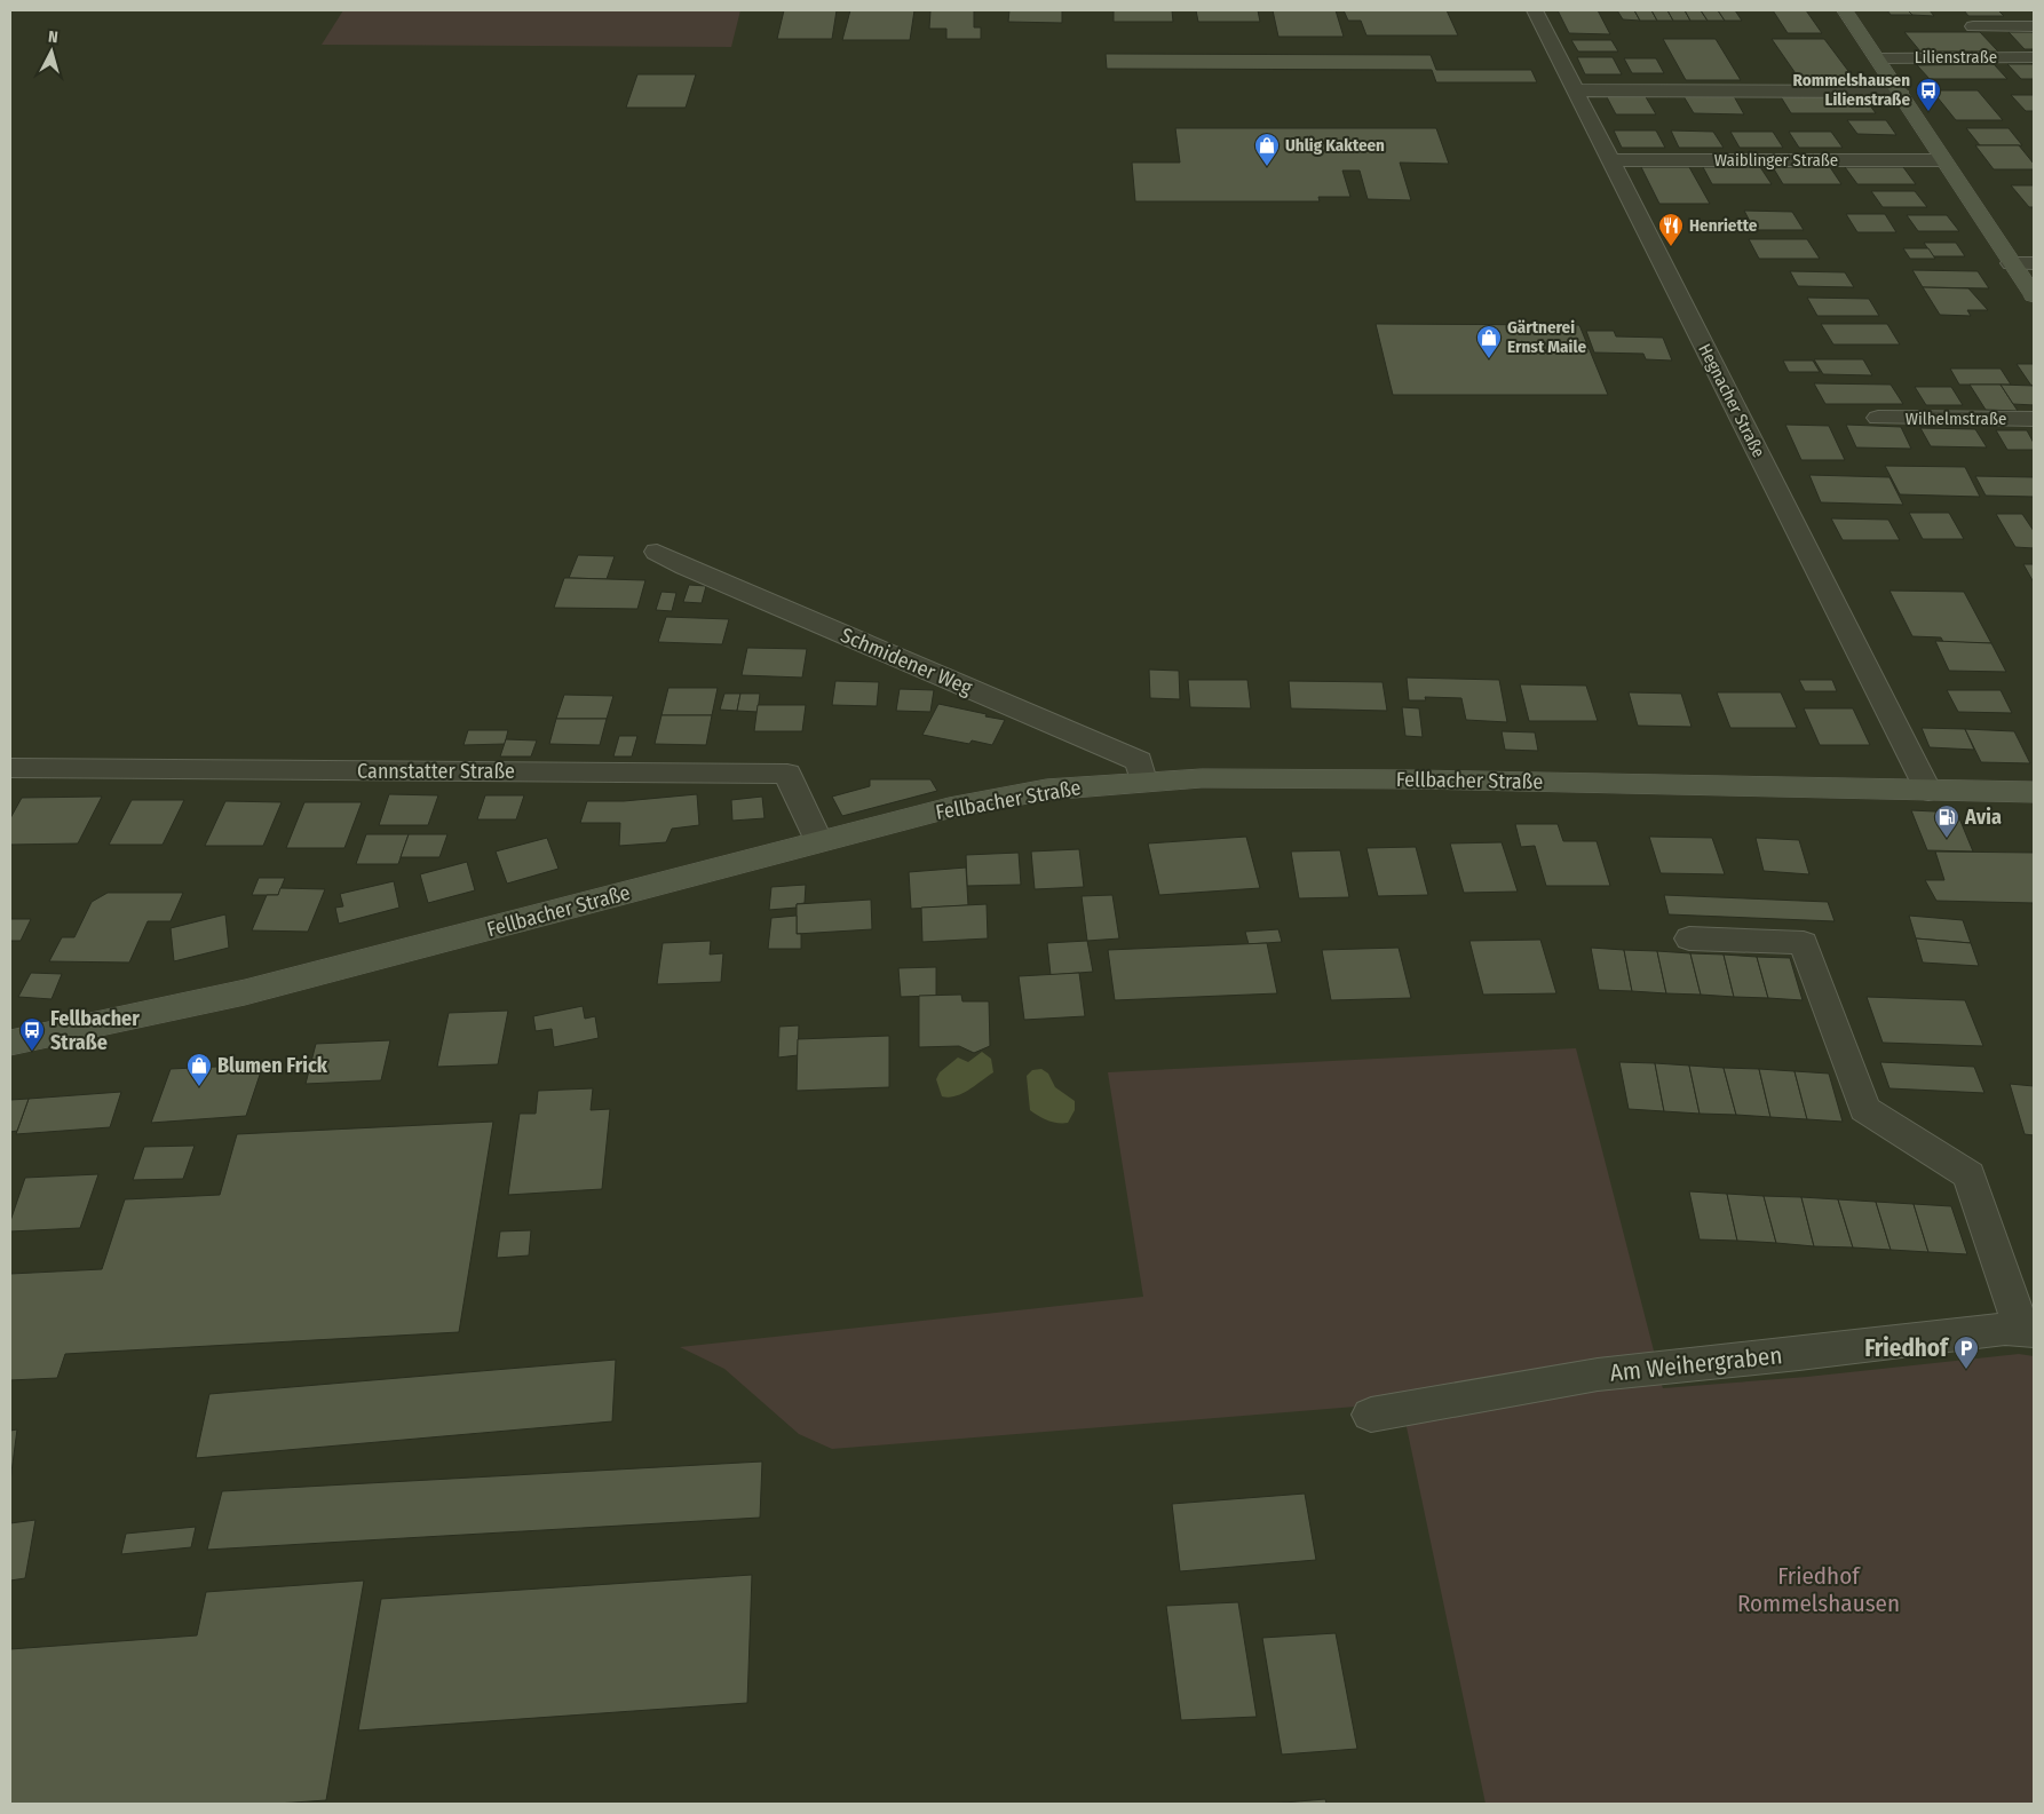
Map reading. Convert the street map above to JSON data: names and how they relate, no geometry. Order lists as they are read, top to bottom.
{
  "streets": {
    "main road": ["Fellbacher Straße"],
    "street": [
      "Lilienstraße",
      "Waiblinger Straße",
      "Hegnacher Straße",
      "Wilhelmstraße",
      "Schmidener Weg",
      "Cannstatter Straße",
      "Am Weihergraben"
    ]
  },
  "crossings": [
    ["Waiblinger Straße", "Hegnacher Straße"],
    ["Hegnacher Straße", "Fellbacher Straße"],
    ["Schmidener Weg", "Fellbacher Straße"],
    ["Cannstatter Straße", "Fellbacher Straße"]
  ],
  "parks": ["Friedhof Rommelshausen"],
  "places": {
    "bus stop": ["Rommelshausen Lilienstraße", "Fellbacher Straße"],
    "shop": ["Uhlig Kakteen", "Gärtnerei Ernst Maile", "Blumen Frick"],
    "restaurant": ["Henriette"],
    "fuel station": ["Avia"],
    "parking": ["Friedhof"]
  },
  "north": "top"
}
